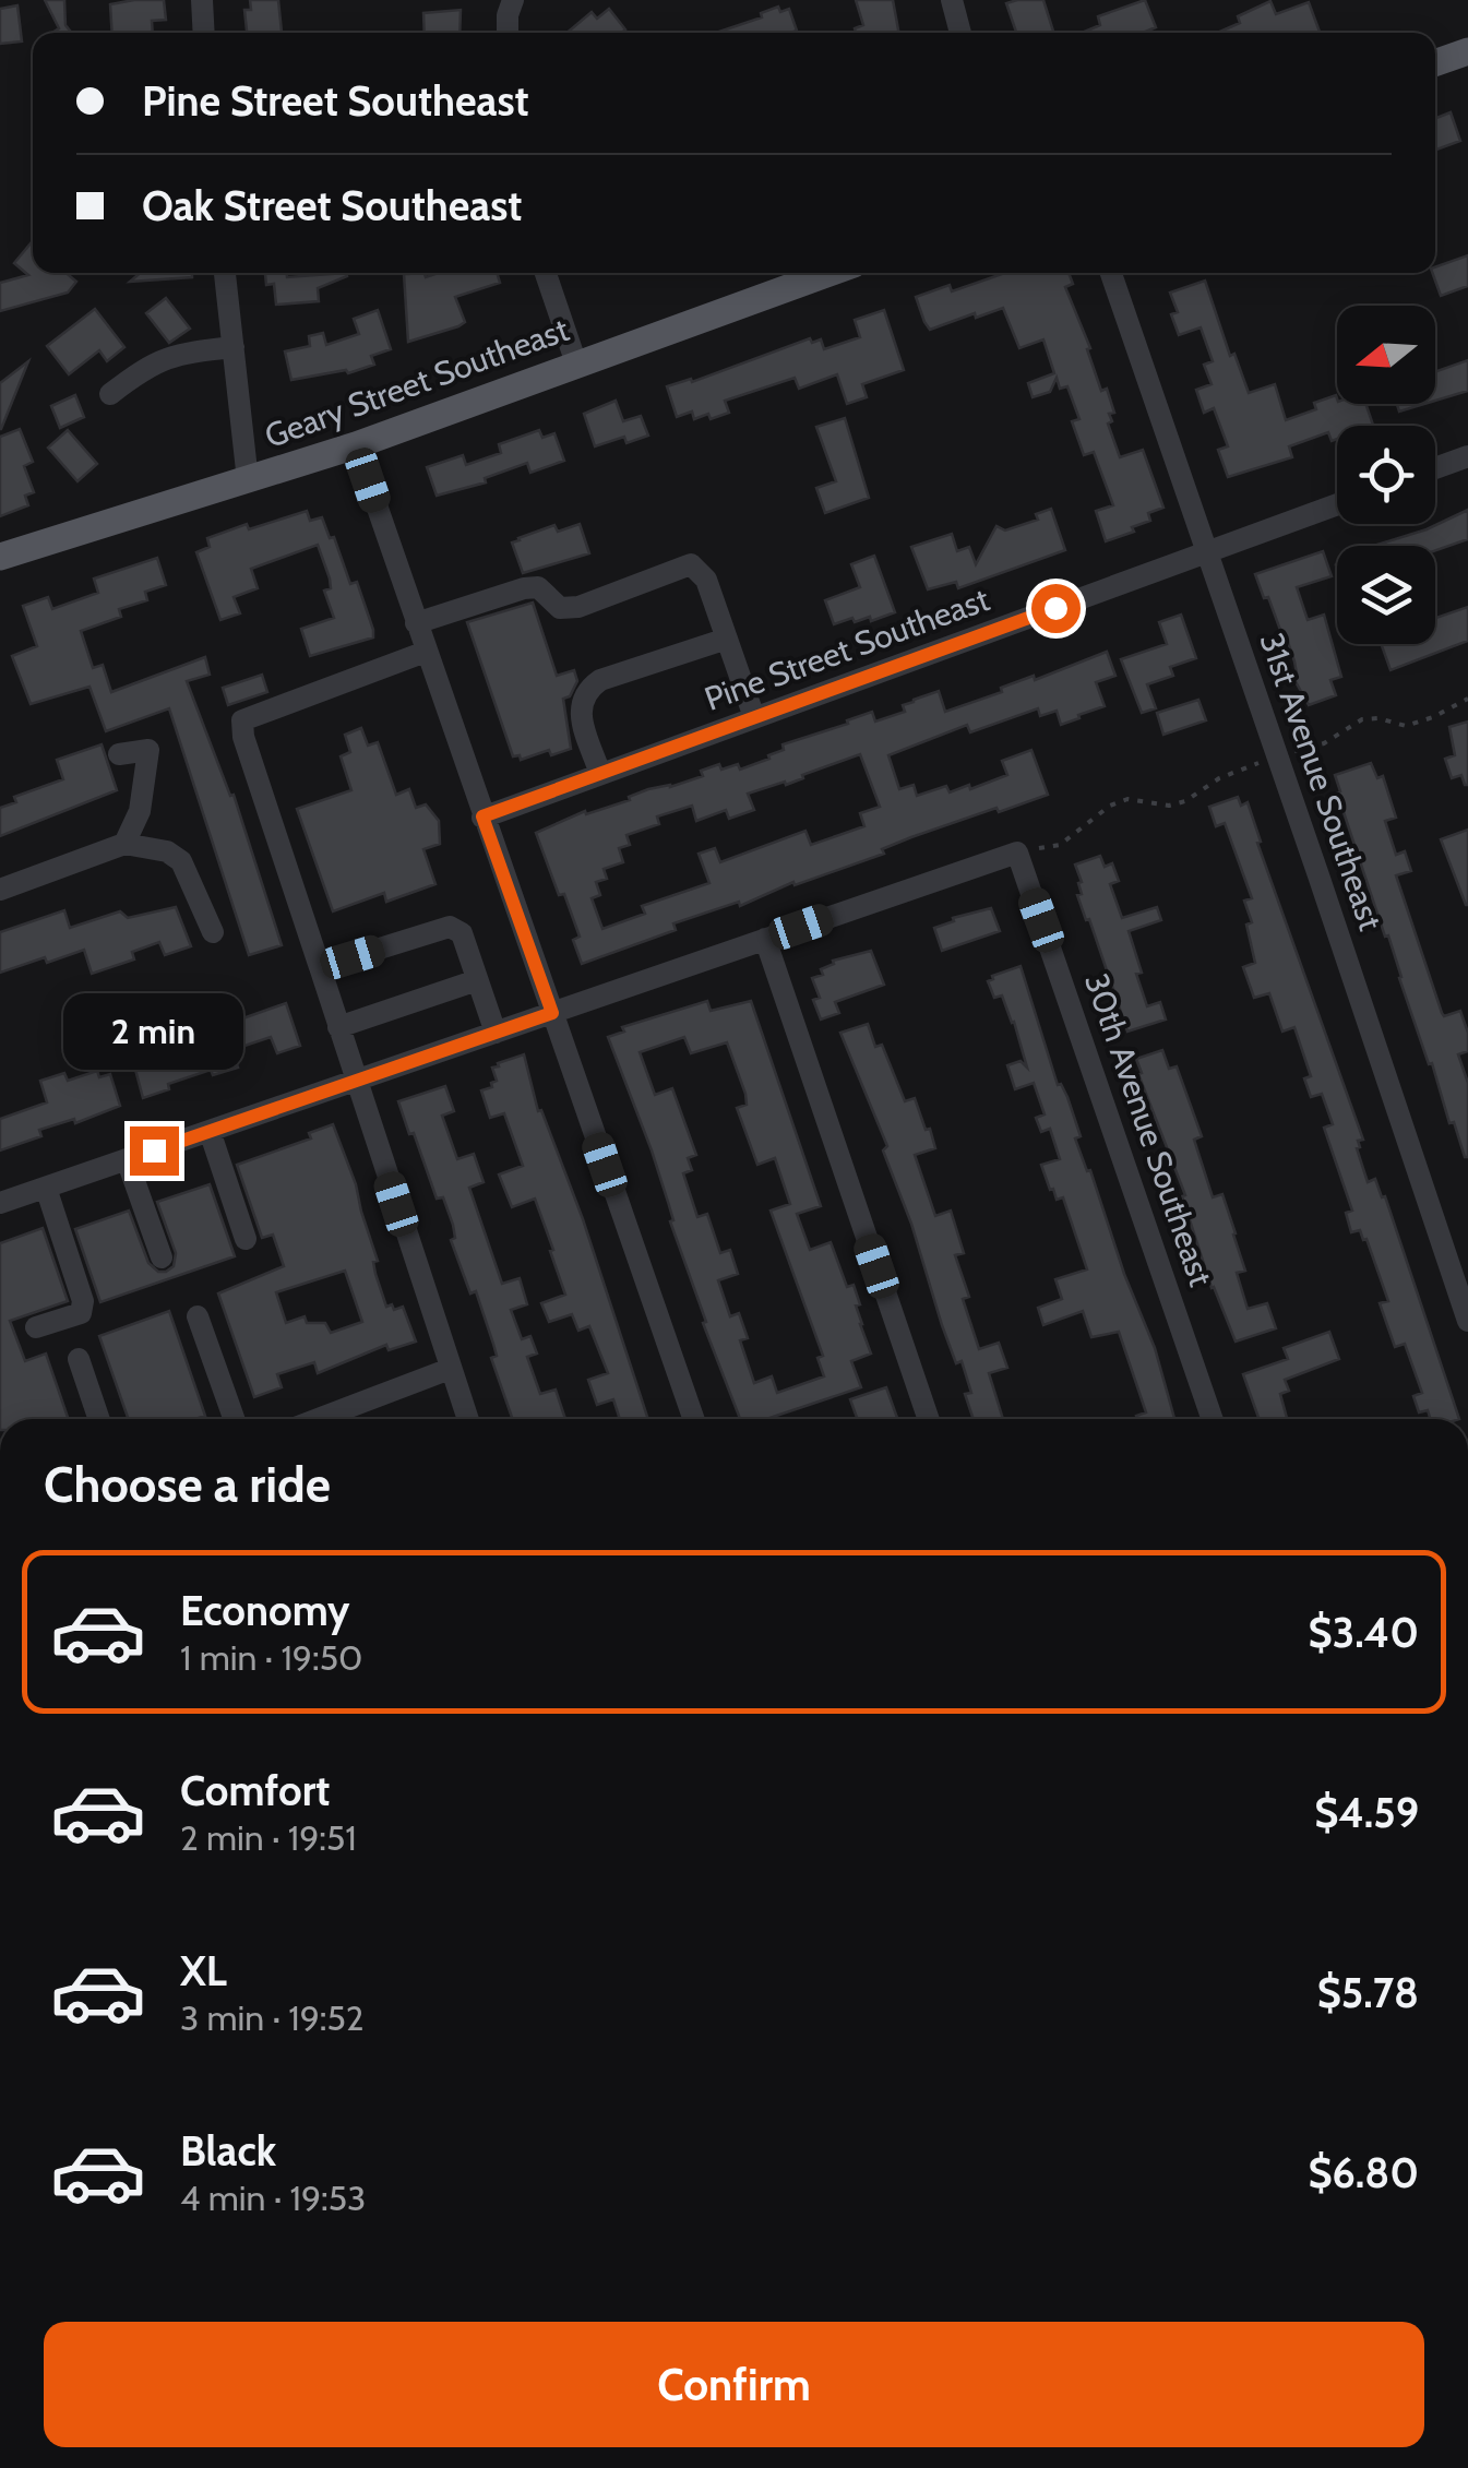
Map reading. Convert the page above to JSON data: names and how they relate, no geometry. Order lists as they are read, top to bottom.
{
  "streets": {
    "main road": ["Geary Street Southeast"],
    "street": ["Pine Street Southeast", "31st Avenue Southeast", "30th Avenue Southeast"]
  },
  "crossings": [
    ["Pine Street Southeast", "31st Avenue Southeast"]
  ],
  "north": "left",
  "page": {
    "banner": ["Pine Street Southeast", "Oak Street Southeast"],
    "bubble": "2 min",
    "heading": "Choose a ride",
    "list": [
      {
        "name": "Economy",
        "note": "1 min · 19:50",
        "value": "$3.40"
      },
      {
        "name": "Comfort",
        "note": "2 min · 19:51",
        "value": "$4.59"
      },
      {
        "name": "XL",
        "note": "3 min · 19:52",
        "value": "$5.78"
      },
      {
        "name": "Black",
        "note": "4 min · 19:53",
        "value": "$6.80"
      }
    ],
    "buttons": "Confirm"
  }
}
